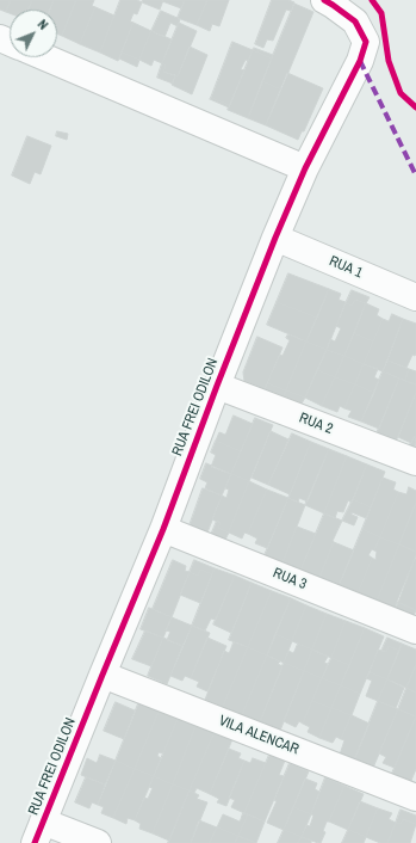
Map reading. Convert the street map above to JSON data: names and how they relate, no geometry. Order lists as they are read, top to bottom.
{
  "streets": {
    "street": [
      "RUA 1",
      "RUA FREI ODILON",
      "RUA 2",
      "RUA 3",
      "VILA ALENCAR"
    ]
  },
  "crossings": [
    ["RUA 1", "RUA FREI ODILON"],
    ["RUA FREI ODILON", "RUA 2"],
    ["RUA FREI ODILON", "RUA 3"],
    ["RUA FREI ODILON", "VILA ALENCAR"]
  ],
  "north": "top right"
}
